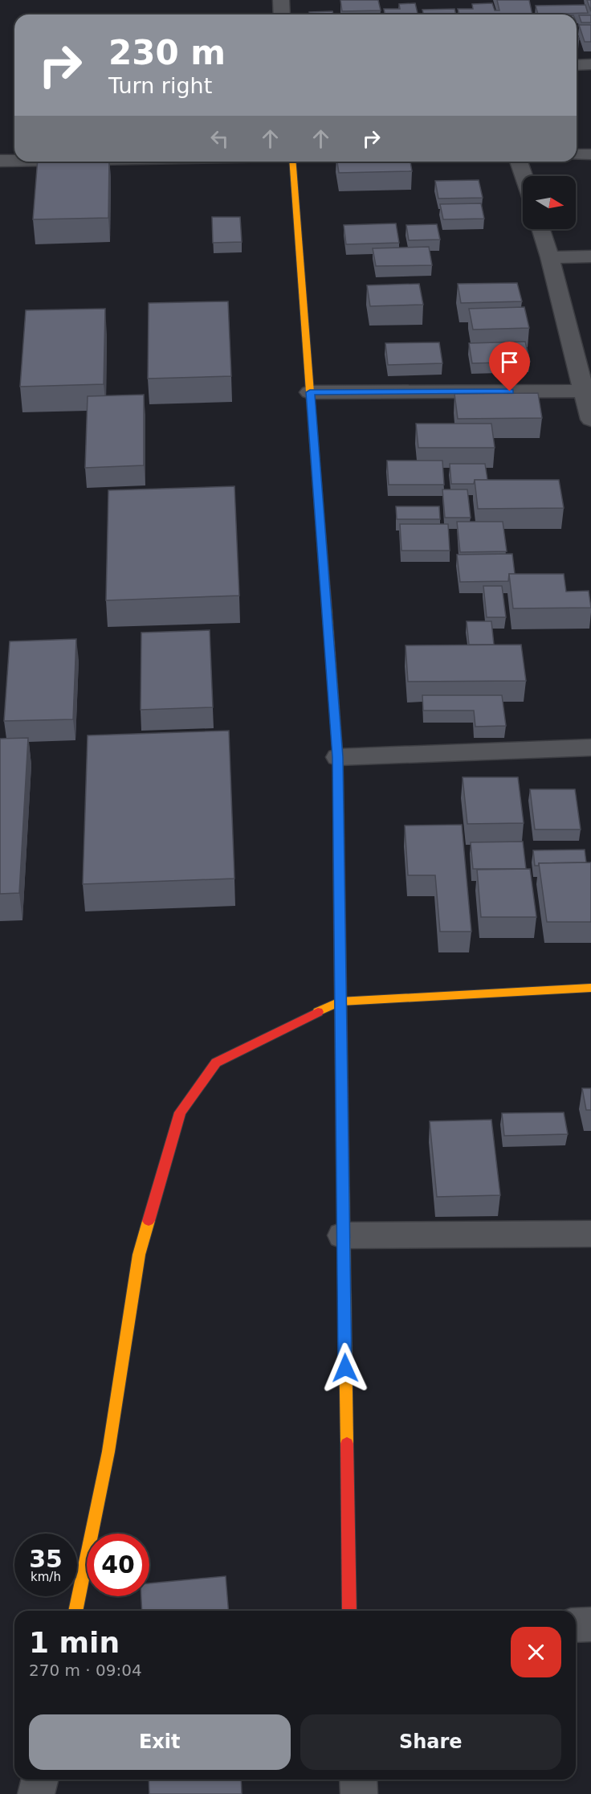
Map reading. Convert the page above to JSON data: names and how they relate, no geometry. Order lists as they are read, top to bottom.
{
  "north": "right",
  "page": {
    "turn": ["230 m", "Turn right"],
    "speed": "35 km/h",
    "limit": "40",
    "heading": ["1 min", "270 m · 09:04"],
    "buttons": ["Exit", "Share"]
  }
}
